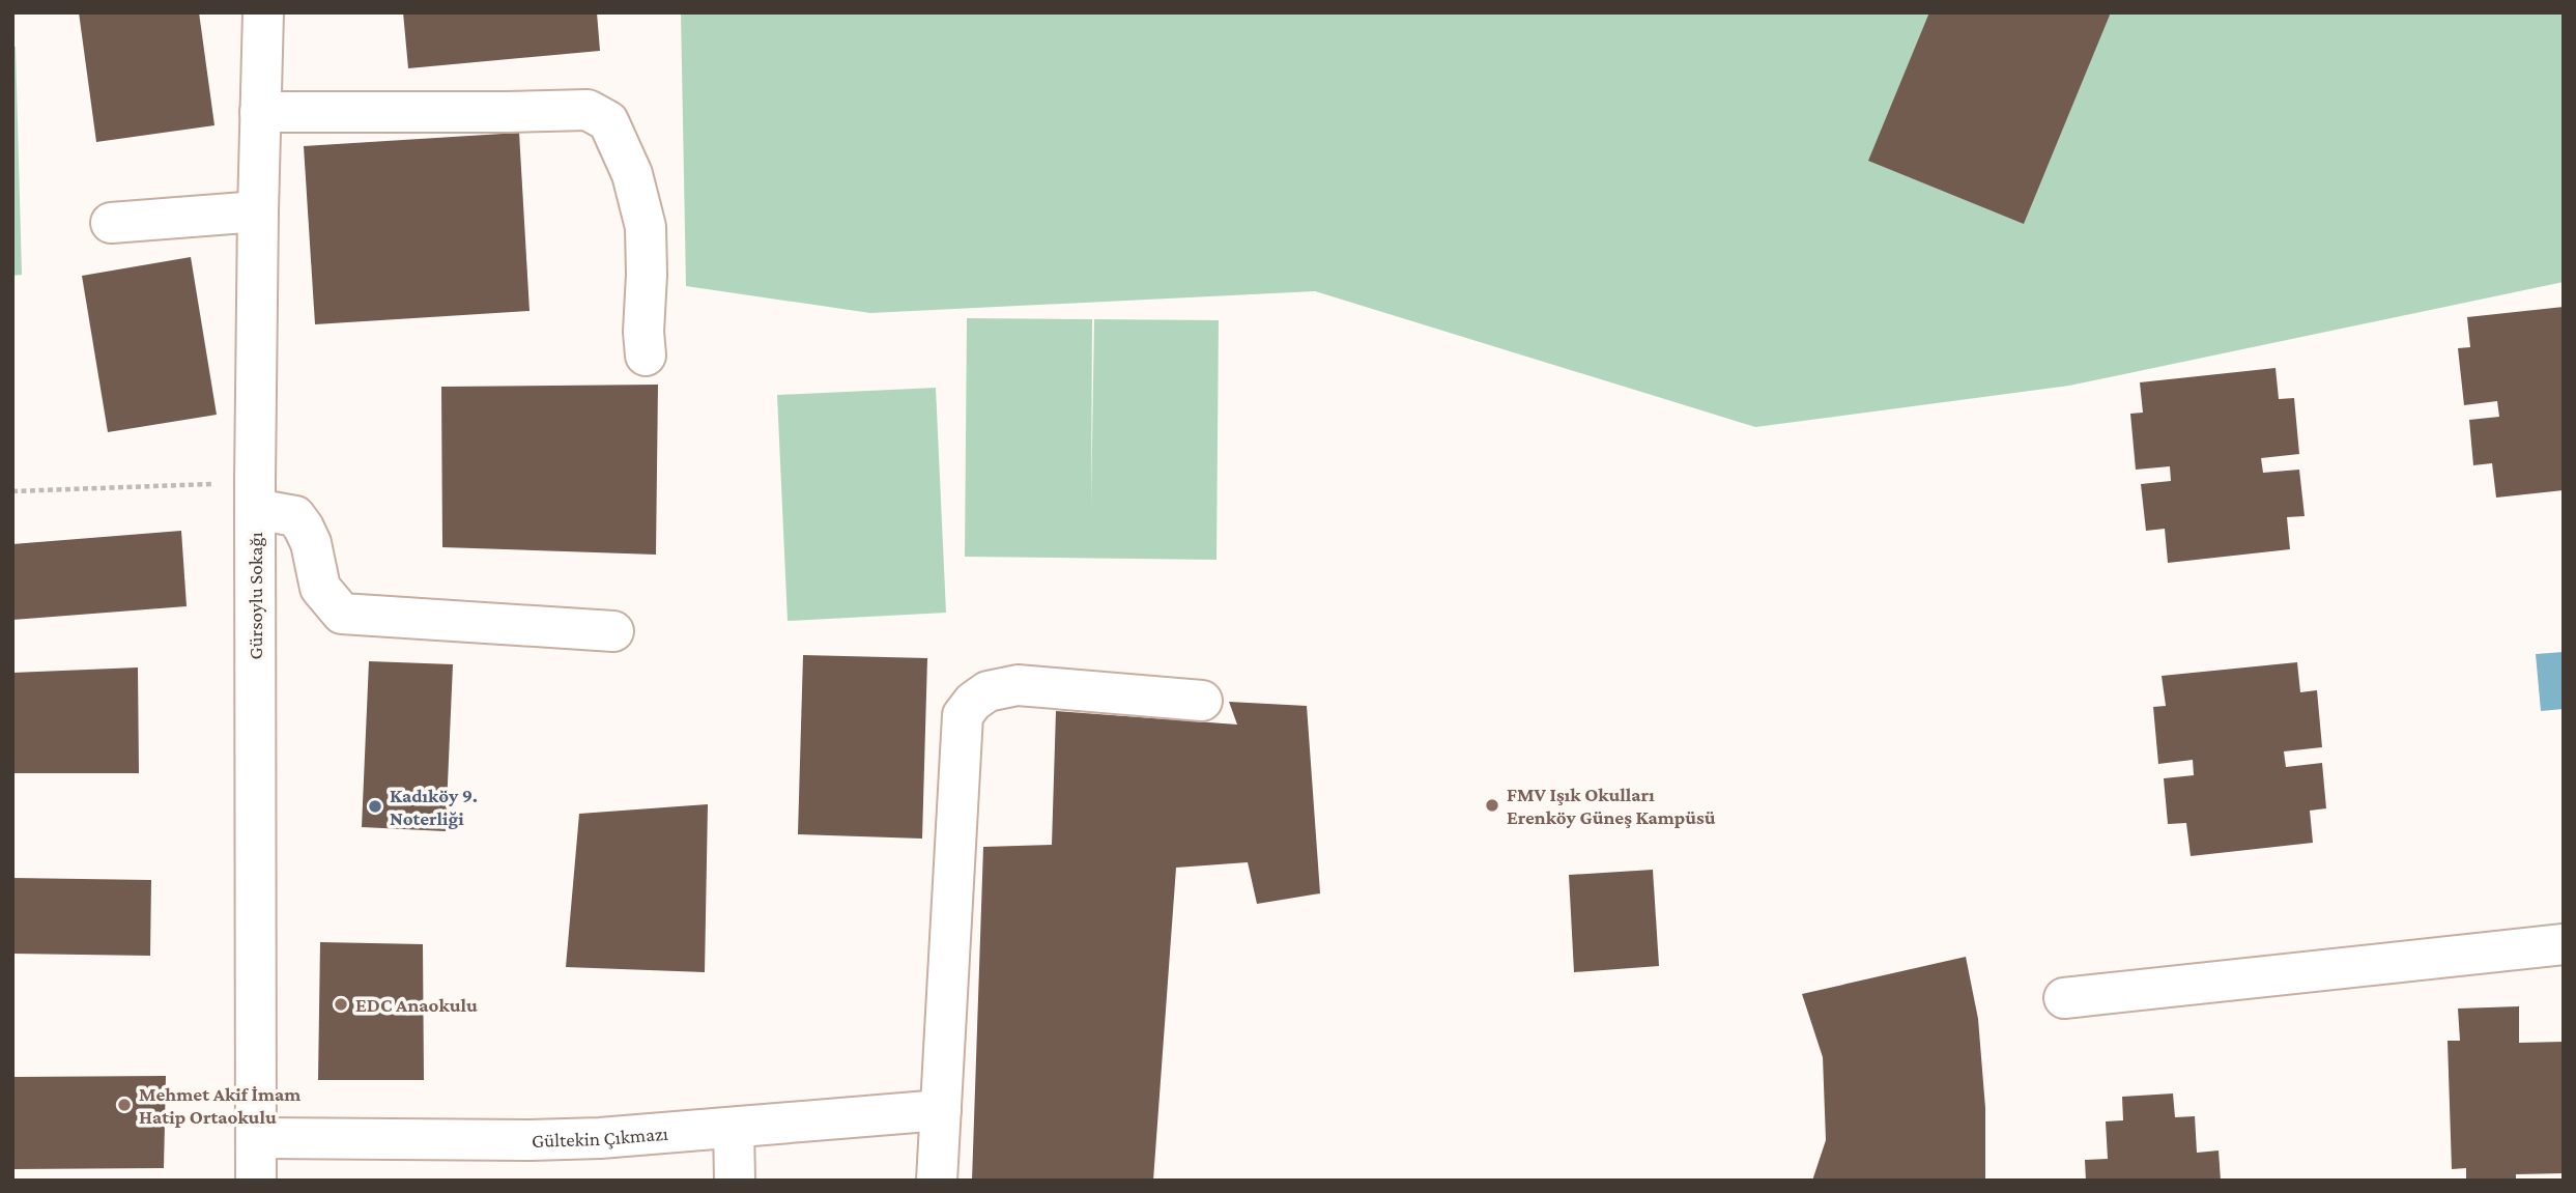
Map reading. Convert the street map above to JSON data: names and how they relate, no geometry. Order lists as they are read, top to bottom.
{
  "streets": {
    "street": ["Gürsoylu Sokağı", "Gültekin Çıkmazı"]
  },
  "crossings": [
    ["Gürsoylu Sokağı", "Gültekin Çıkmazı"]
  ],
  "places": [
    "FMV Işık Okulları Erenköy Güneş Kampüsü",
    "Kadıköy 9. Noterliği",
    "EDC Anaokulu",
    "Mehmet Akif İmam Hatip Ortaokulu"
  ]
}
